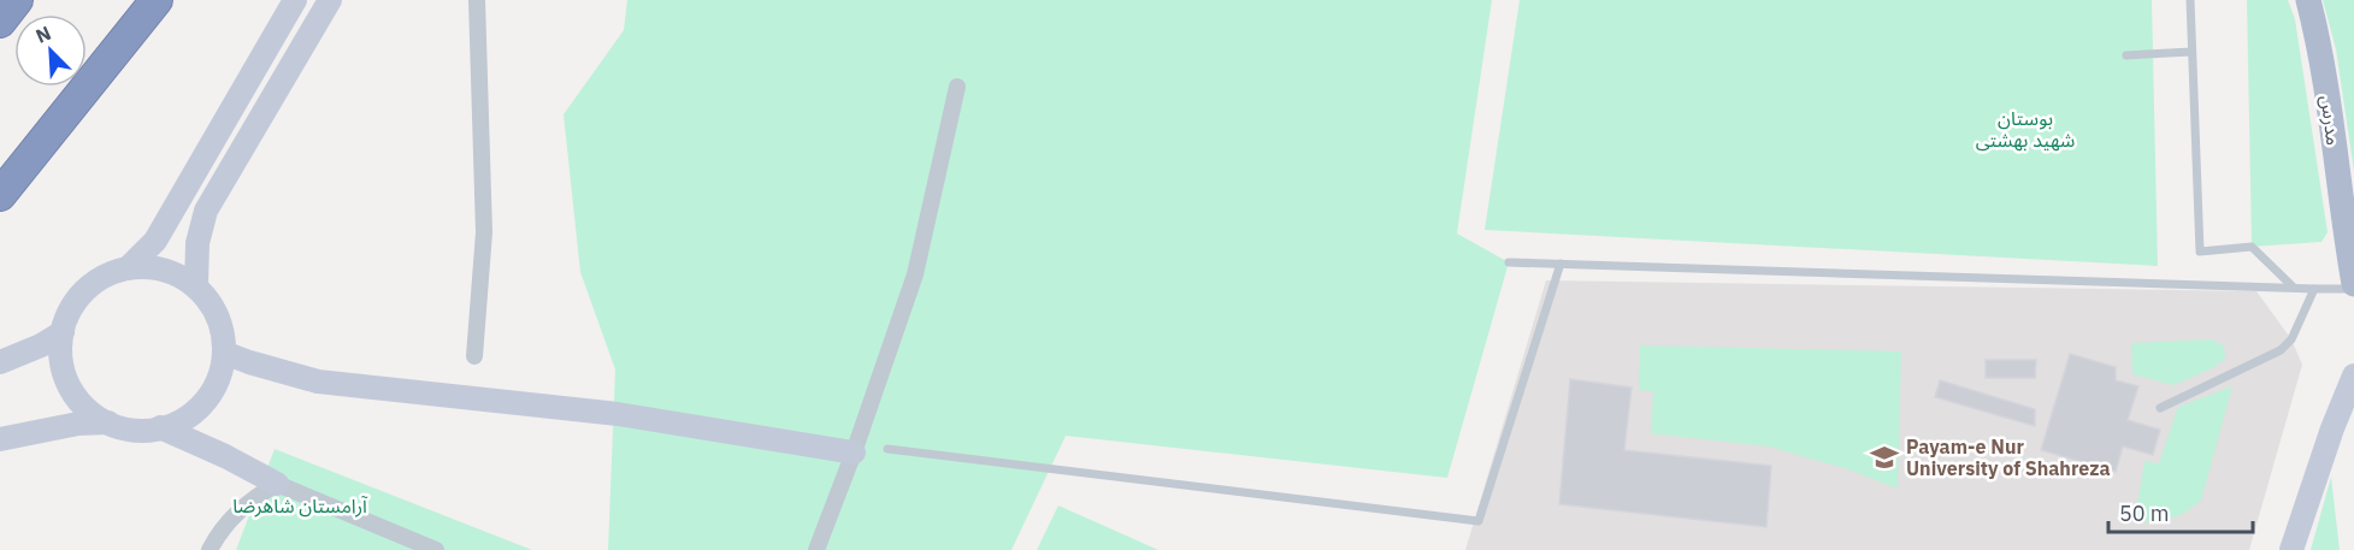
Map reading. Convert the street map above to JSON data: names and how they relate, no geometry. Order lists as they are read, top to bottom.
{
  "streets": {
    "main road": ["مدرس"]
  },
  "parks": ["بوستان شهید بهشتی", "آرامستان شاهرضا"],
  "places": {
    "school or university": ["Payam-e Nur University of Shahreza"]
  },
  "scale_bar": "50 m",
  "north": "top left"
}
